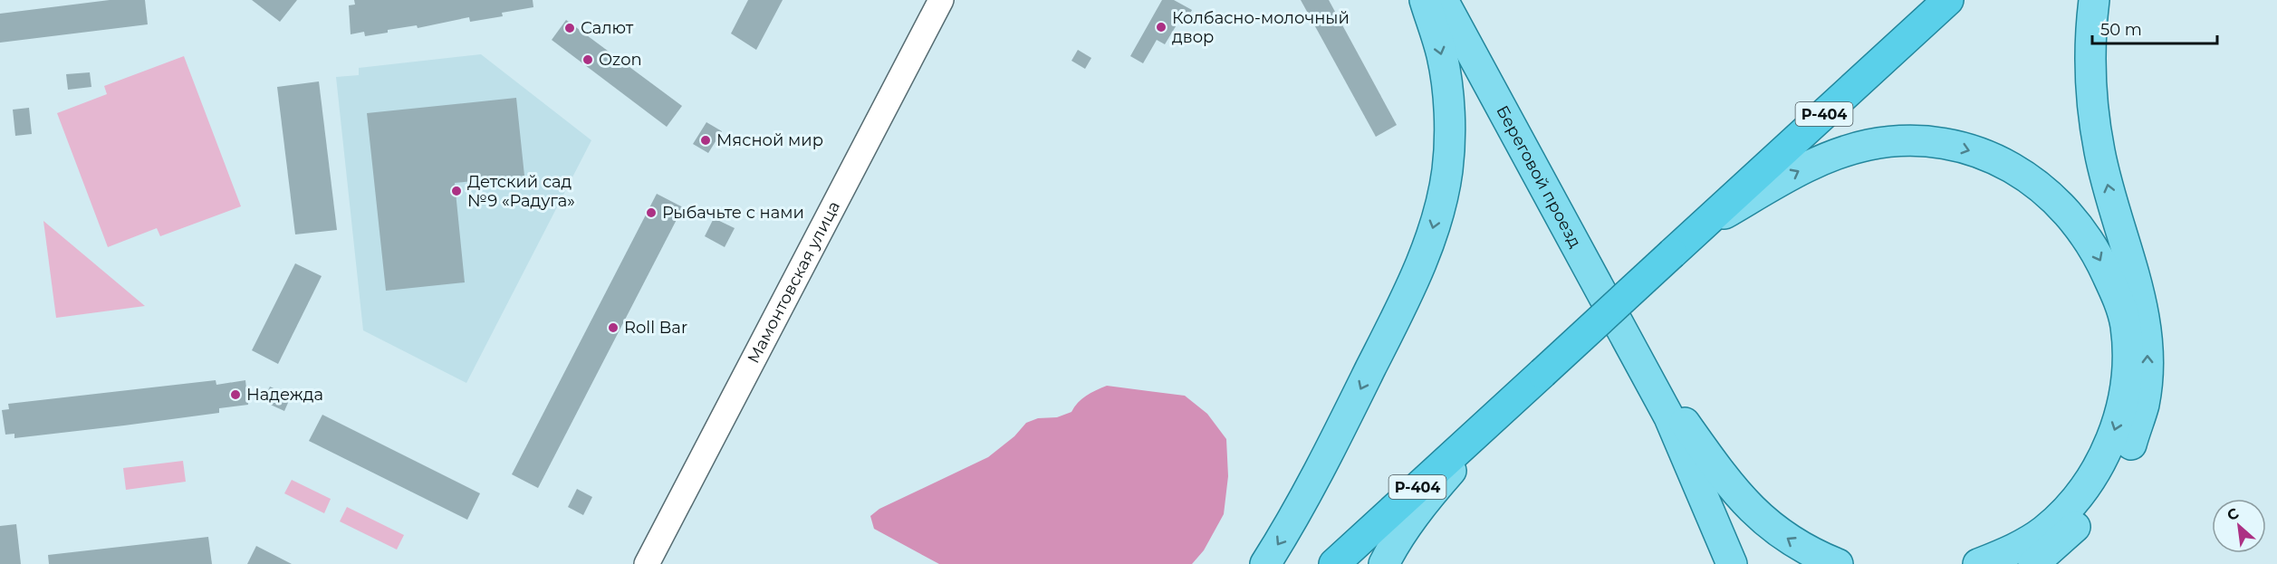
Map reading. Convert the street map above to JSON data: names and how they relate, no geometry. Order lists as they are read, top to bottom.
{
  "streets": {
    "highway": ["Р-404"],
    "main road": ["Береговой проезд"],
    "street": ["Мамонтовская улица"]
  },
  "places": [
    "Колбасно-молочный двор",
    "Салют",
    "Ozon",
    "Мясной мир",
    "Детский сад №9 «Радуга»",
    "Рыбачьте с нами",
    "Roll Bar",
    "Надежда"
  ],
  "scale_bar": "50 m",
  "north": "top left"
}
